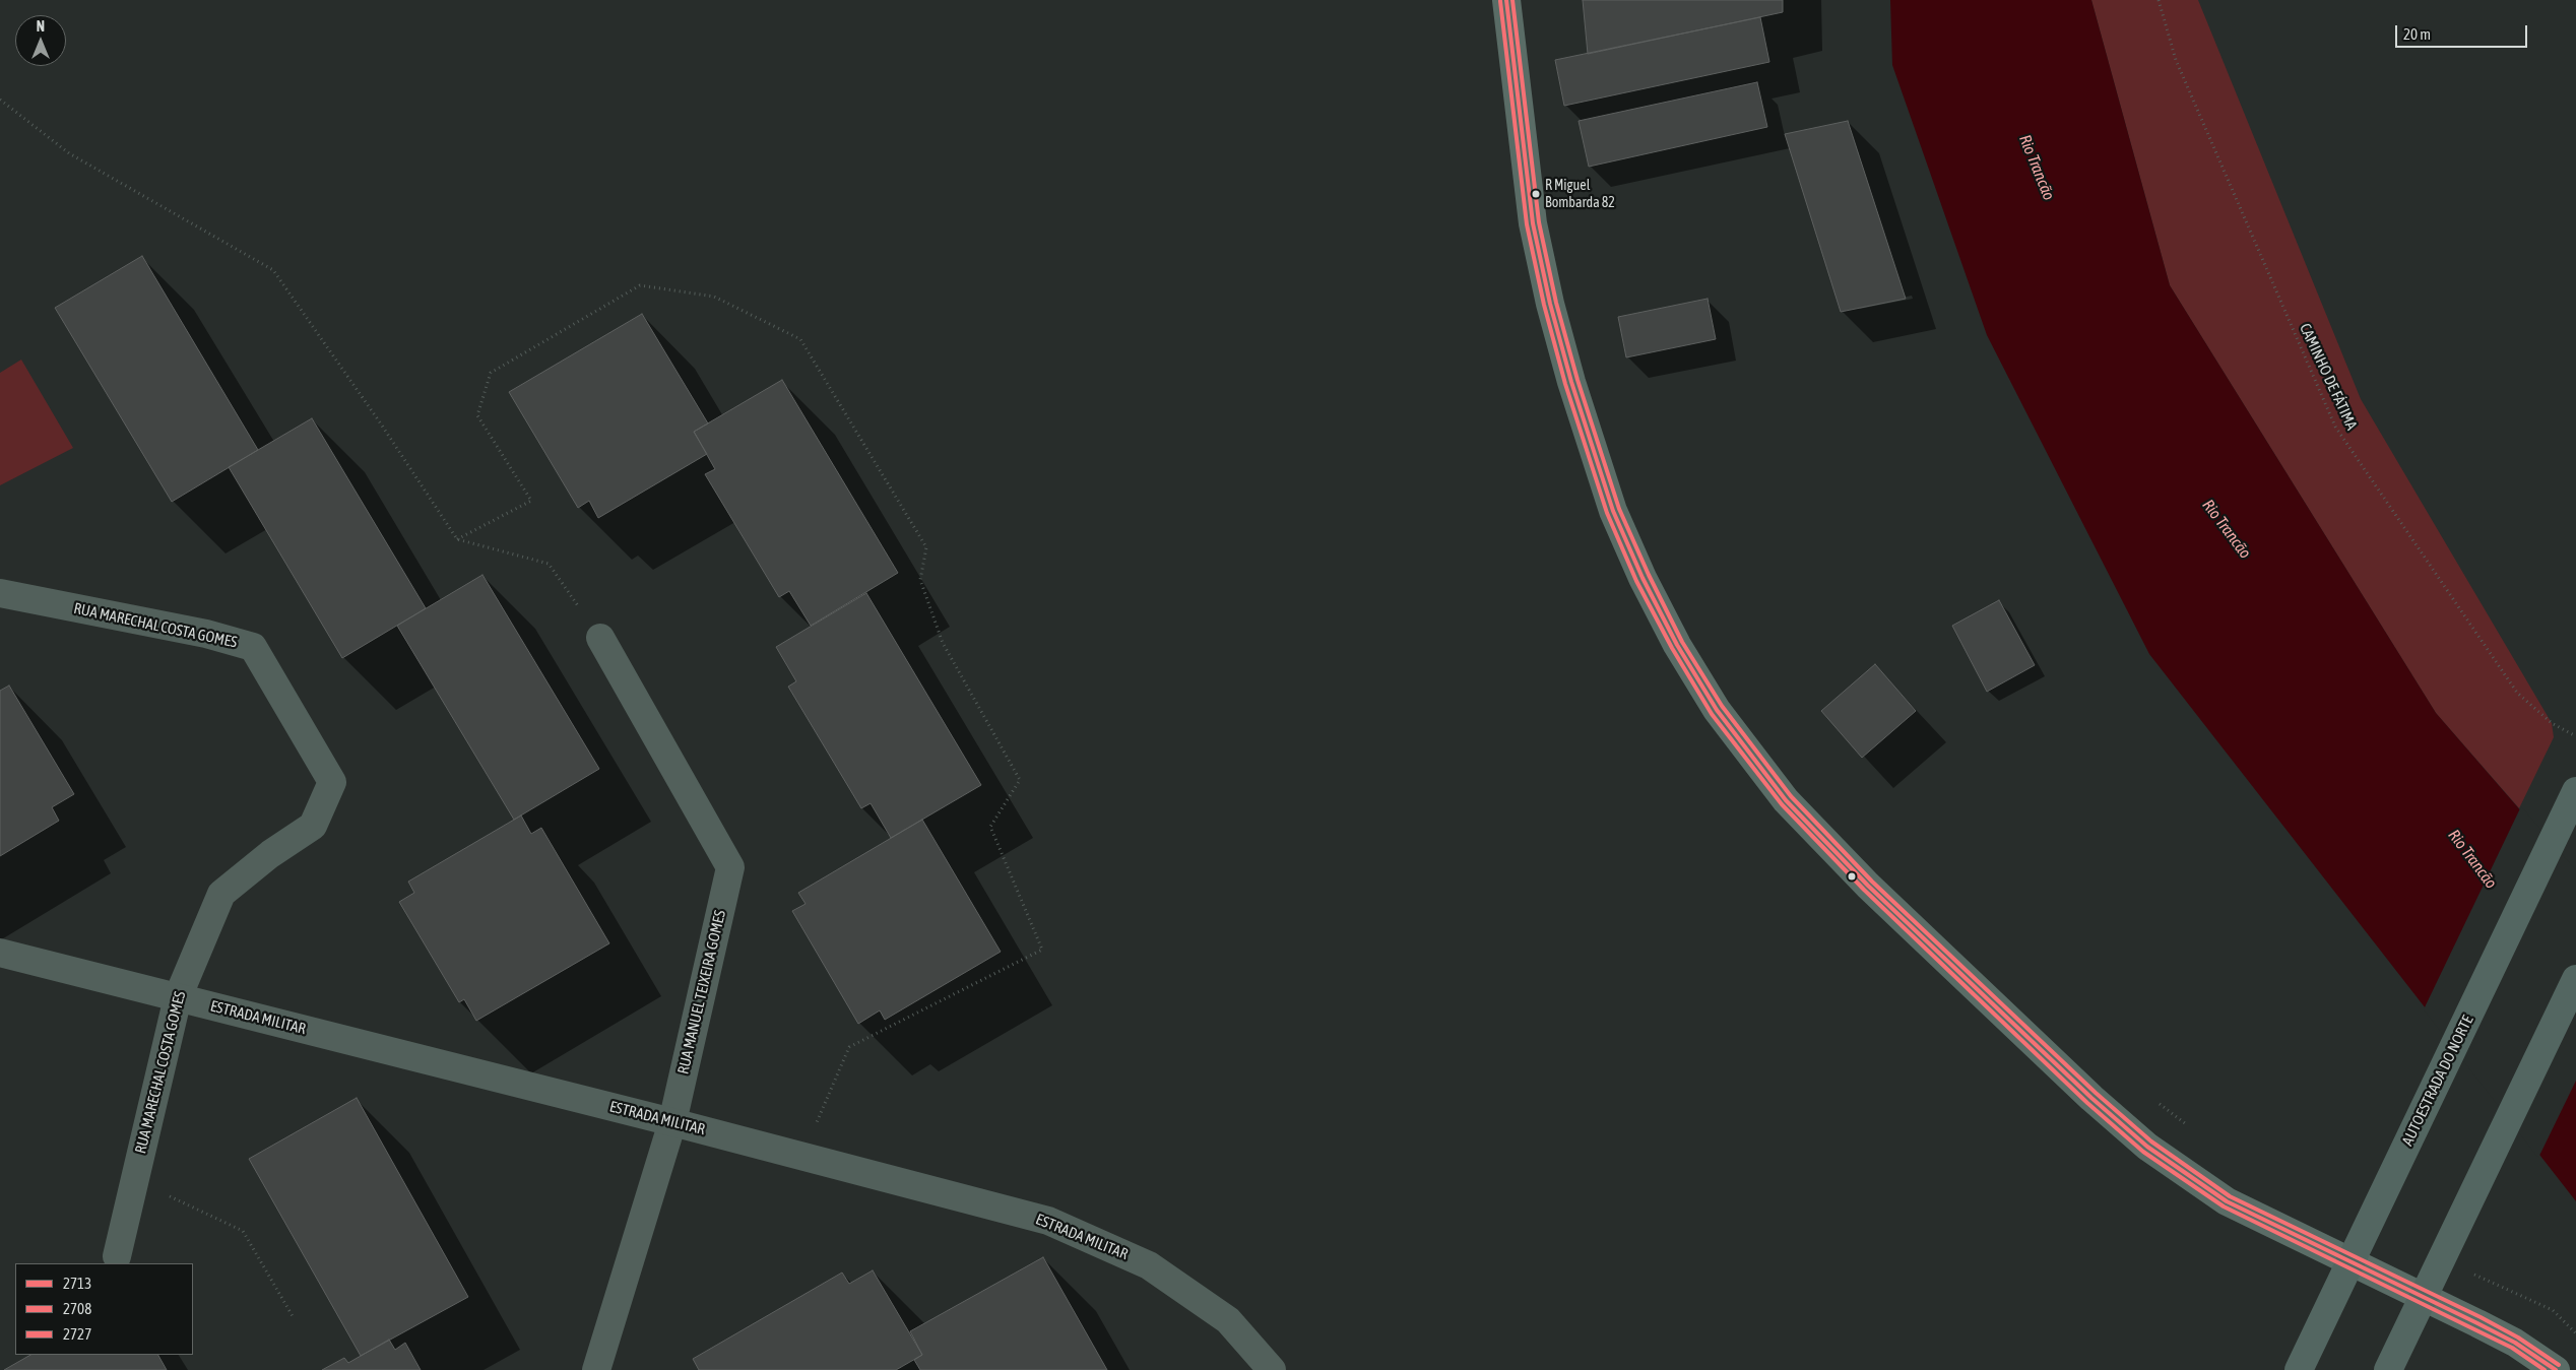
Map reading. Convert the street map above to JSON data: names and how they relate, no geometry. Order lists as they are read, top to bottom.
{
  "streets": {
    "highway": ["AUTOESTRADA DO NORTE"],
    "street": ["RUA MARECHAL COSTA GOMES", "RUA MANUEL TEIXEIRA GOMES", "ESTRADA MILITAR"],
    "path": ["CAMINHO DE FÁTIMA"]
  },
  "crossings": [
    ["RUA MARECHAL COSTA GOMES", "ESTRADA MILITAR"],
    ["RUA MANUEL TEIXEIRA GOMES", "ESTRADA MILITAR"]
  ],
  "water": ["Rio Trancão"],
  "places": ["R Miguel Bombarda 82"],
  "lines": ["transit line 2713", "transit line 2727", "transit line 2708"],
  "legend": ["2713", "2708", "2727"],
  "scale_bar": "20 m",
  "north": "top"
}
